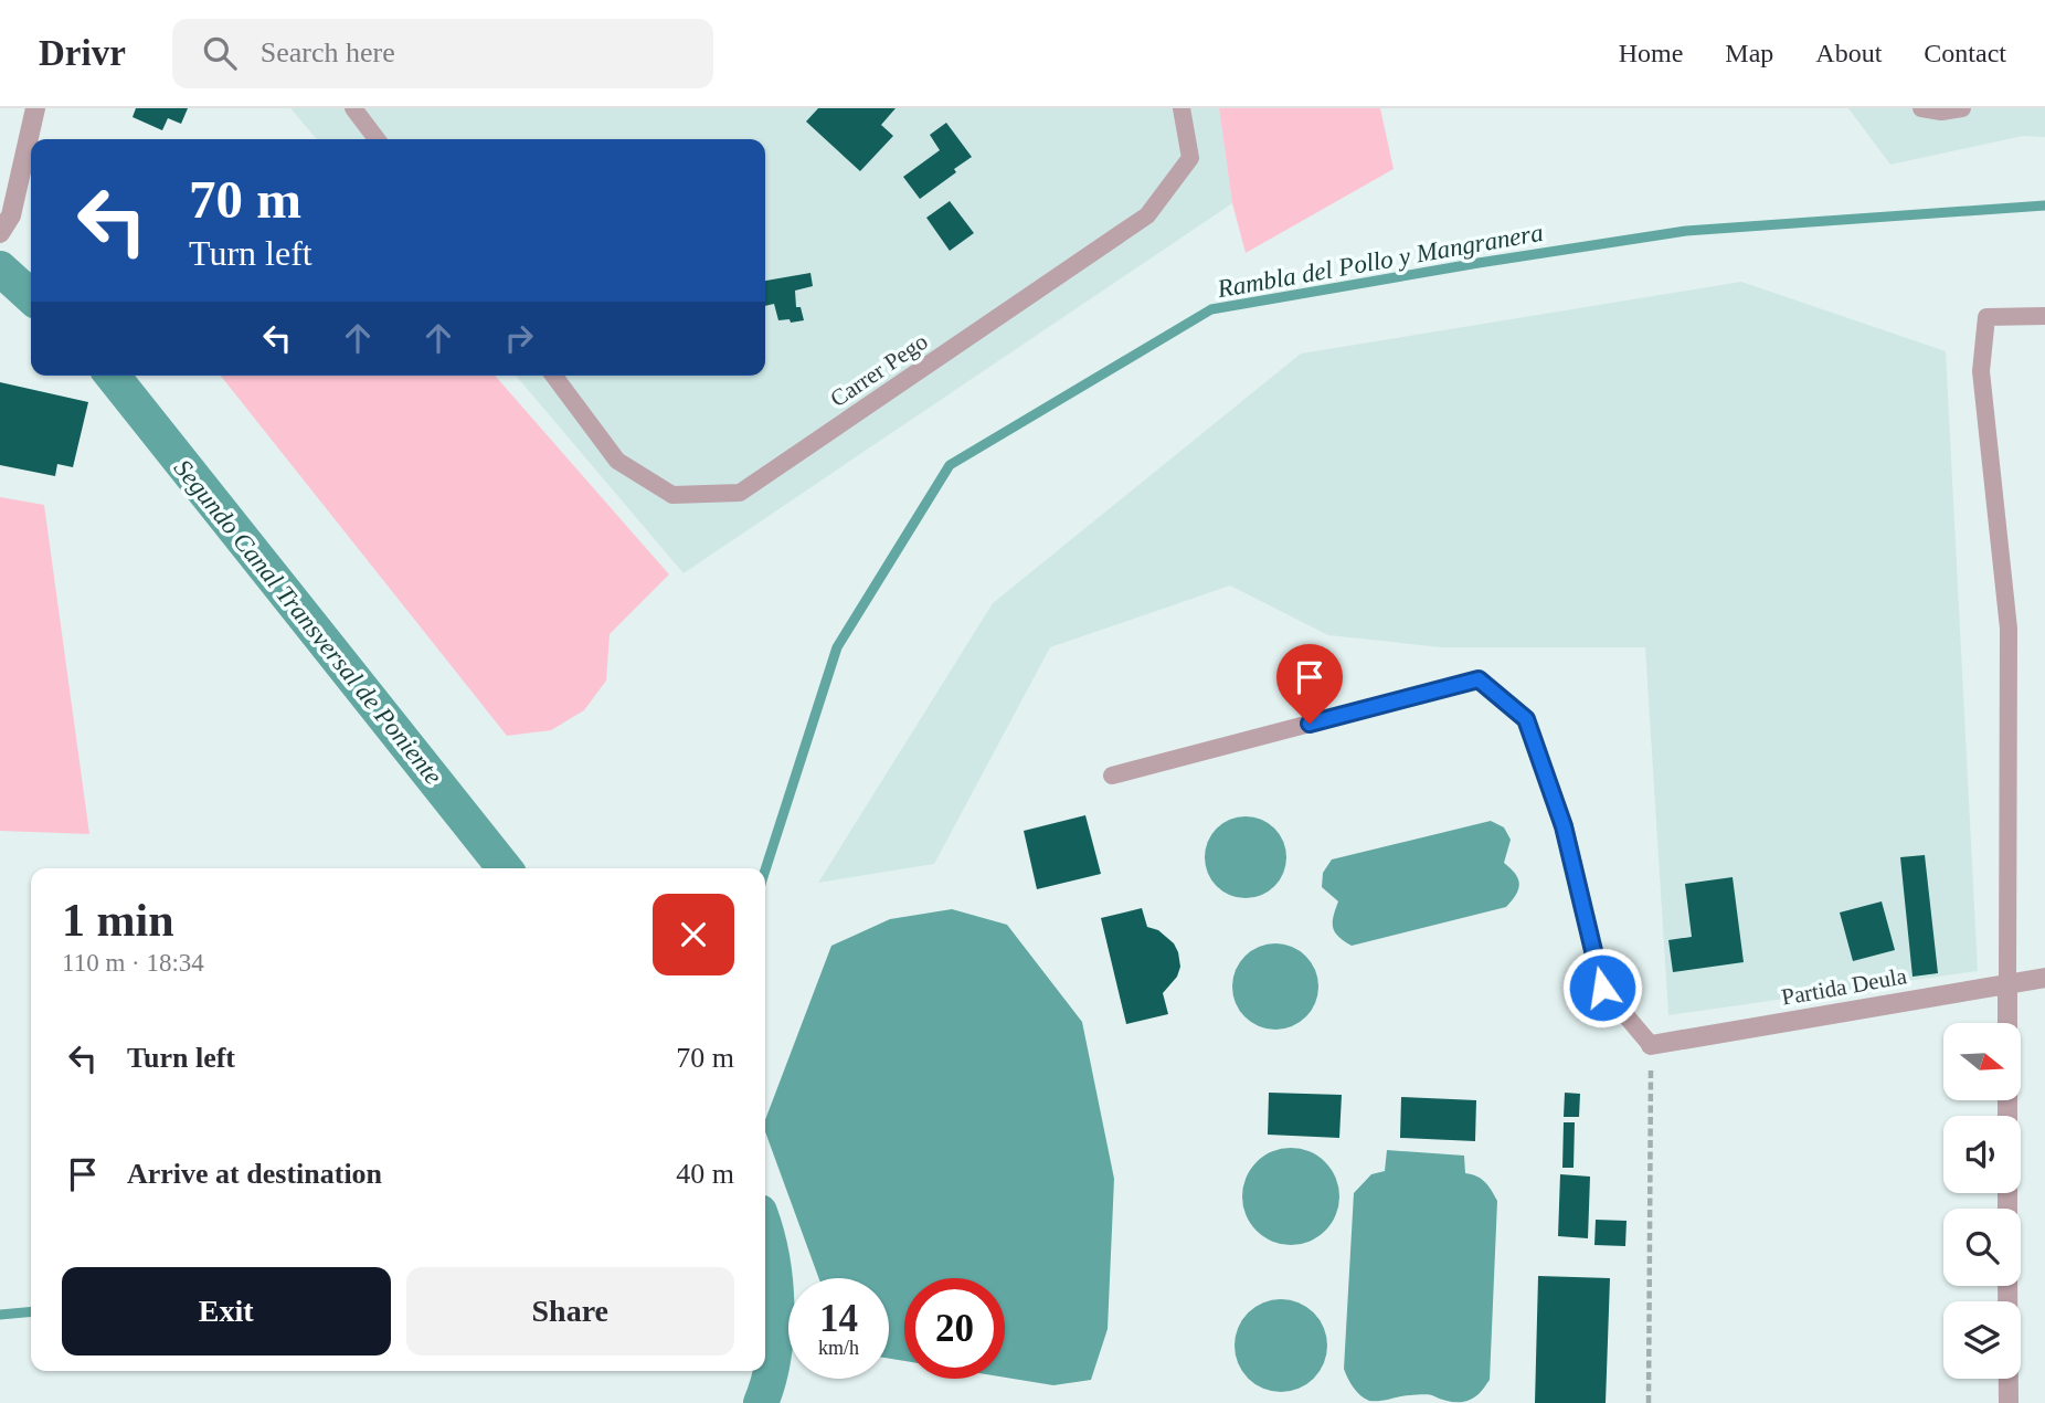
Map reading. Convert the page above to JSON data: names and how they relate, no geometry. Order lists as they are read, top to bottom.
{
  "streets": {
    "street": ["Partida Deula"],
    "lane": ["Carrer Pego"]
  },
  "water": ["Rambla del Pollo y Mangranera", "Segundo Canal Transversal de Poniente"],
  "north": "right",
  "page": {
    "header": "Drivr",
    "search": "Search here",
    "nav": [
      "Home",
      "Map",
      "About",
      "Contact"
    ],
    "turn": ["70 m", "Turn left"],
    "heading": ["1 min", "110 m · 18:34"],
    "list": [
      {
        "name": "Turn left",
        "value": "70 m"
      },
      {
        "name": "Arrive at destination",
        "value": "40 m"
      }
    ],
    "buttons": ["Exit", "Share"],
    "speed": "14 km/h",
    "limit": "20"
  }
}
